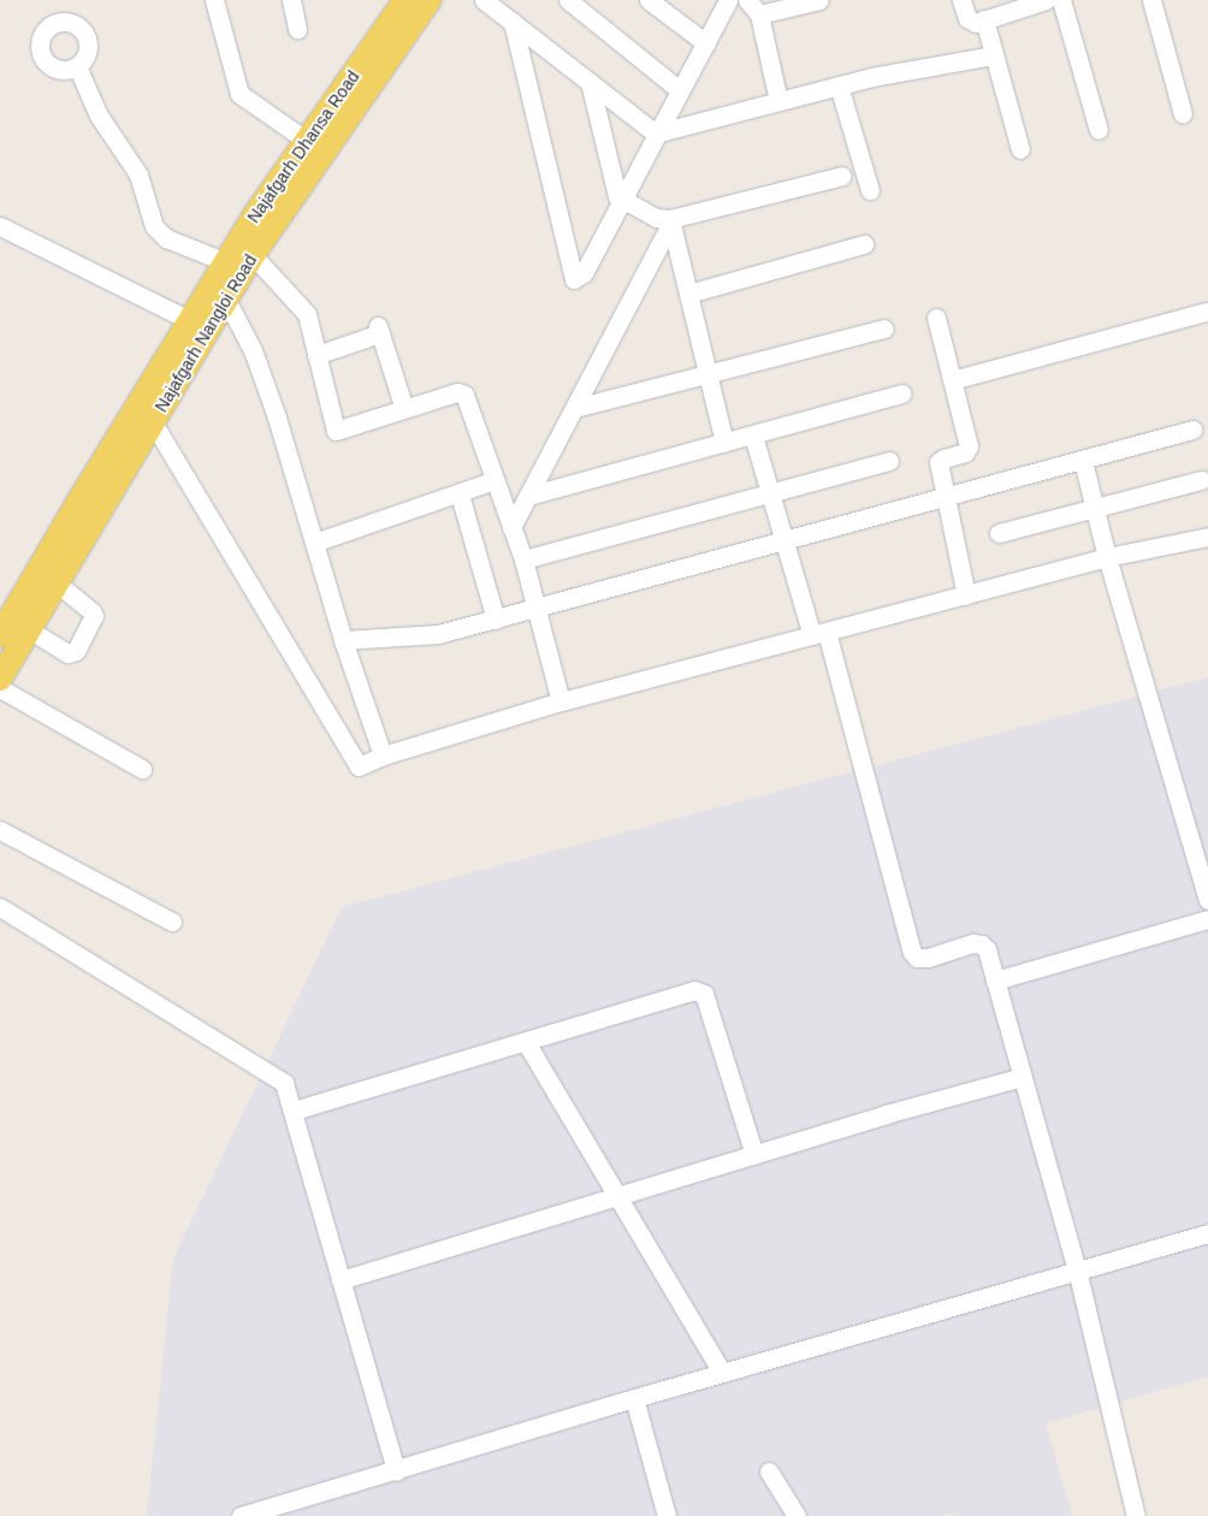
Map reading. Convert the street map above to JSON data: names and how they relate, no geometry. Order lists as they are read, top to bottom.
{
  "streets": {
    "main road": ["Najafgarh Dhansa Road", "Najafgarh Nangloi Road"]
  },
  "crossings": [
    ["Najafgarh Dhansa Road", "Najafgarh Nangloi Road"]
  ]
}
